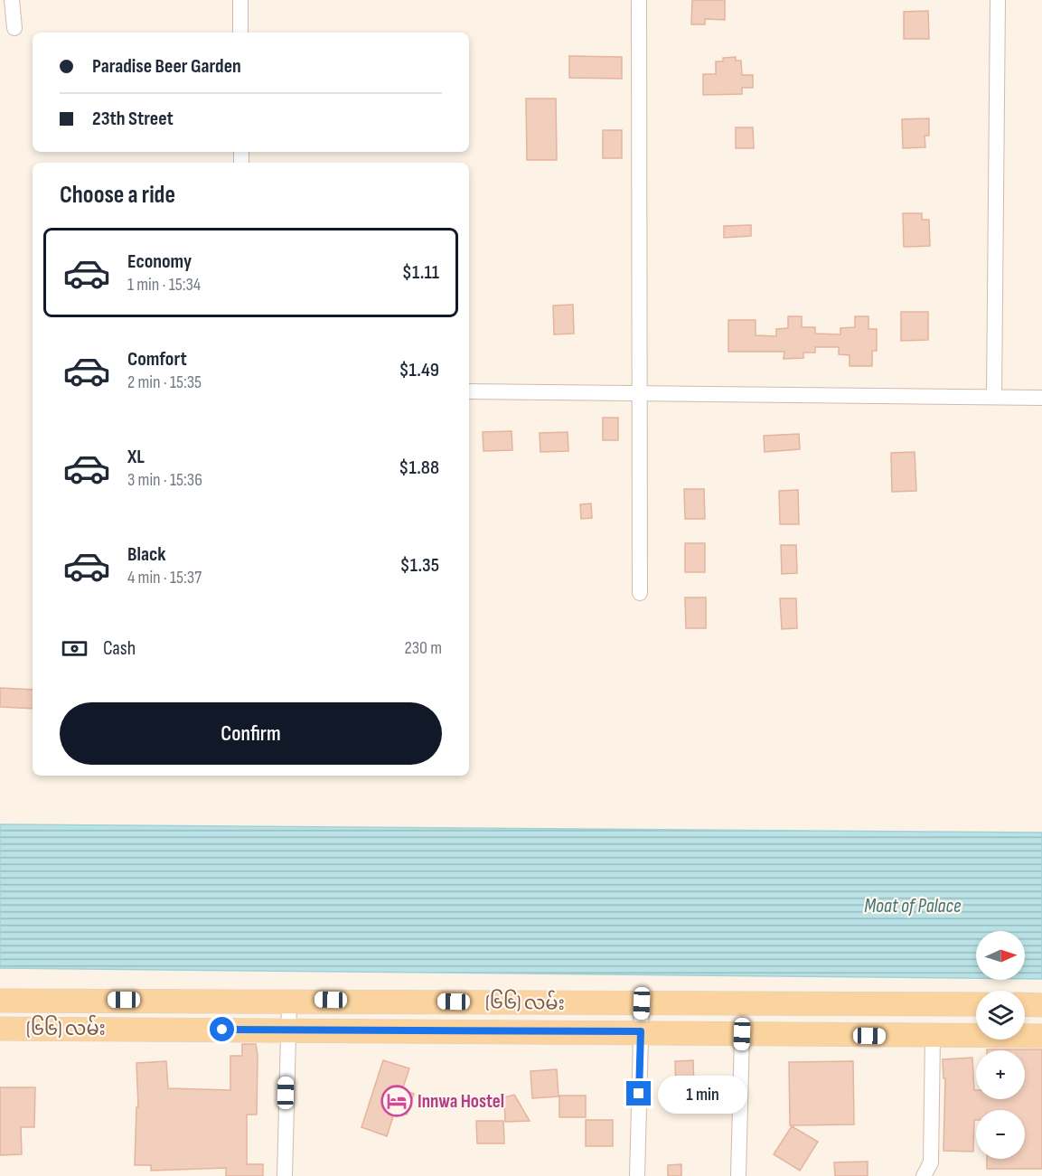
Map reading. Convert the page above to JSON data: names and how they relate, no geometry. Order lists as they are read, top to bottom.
{
  "streets": {
    "main road": ["(၆၆) လမ်း"]
  },
  "water": ["Moat of Palace"],
  "places": {
    "hotel": ["Innwa Hostel"]
  },
  "north": "right",
  "page": {
    "banner": ["Paradise Beer Garden", "23th Street"],
    "heading": "Choose a ride",
    "list": [
      {
        "name": "Economy",
        "note": "1 min · 15:34",
        "value": "$1.11"
      },
      {
        "name": "Comfort",
        "note": "2 min · 15:35",
        "value": "$1.49"
      },
      {
        "name": "XL",
        "note": "3 min · 15:36",
        "value": "$1.88"
      },
      {
        "name": "Black",
        "note": "4 min · 15:37",
        "value": "$1.35"
      }
    ],
    "pay": ["Cash", "230 m"],
    "buttons": "Confirm",
    "map_buttons": ["+", "−"],
    "bubble": "1 min"
  }
}
